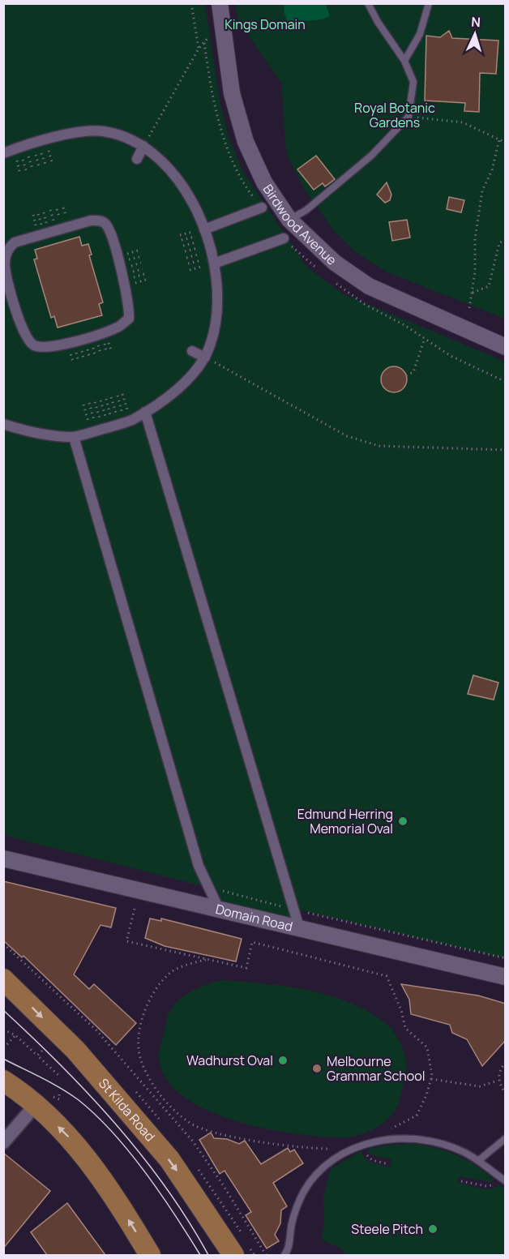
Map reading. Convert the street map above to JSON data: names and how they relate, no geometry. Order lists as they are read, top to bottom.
{
  "streets": {
    "main road": ["St Kilda Road"],
    "street": ["Birdwood Avenue", "Domain Road"]
  },
  "parks": ["Kings Domain", "Royal Botanic Gardens"],
  "places": [
    "Edmund Herring Memorial Oval",
    "Wadhurst Oval",
    "Melbourne Grammar School",
    "Steele Pitch"
  ],
  "north": "top"
}
